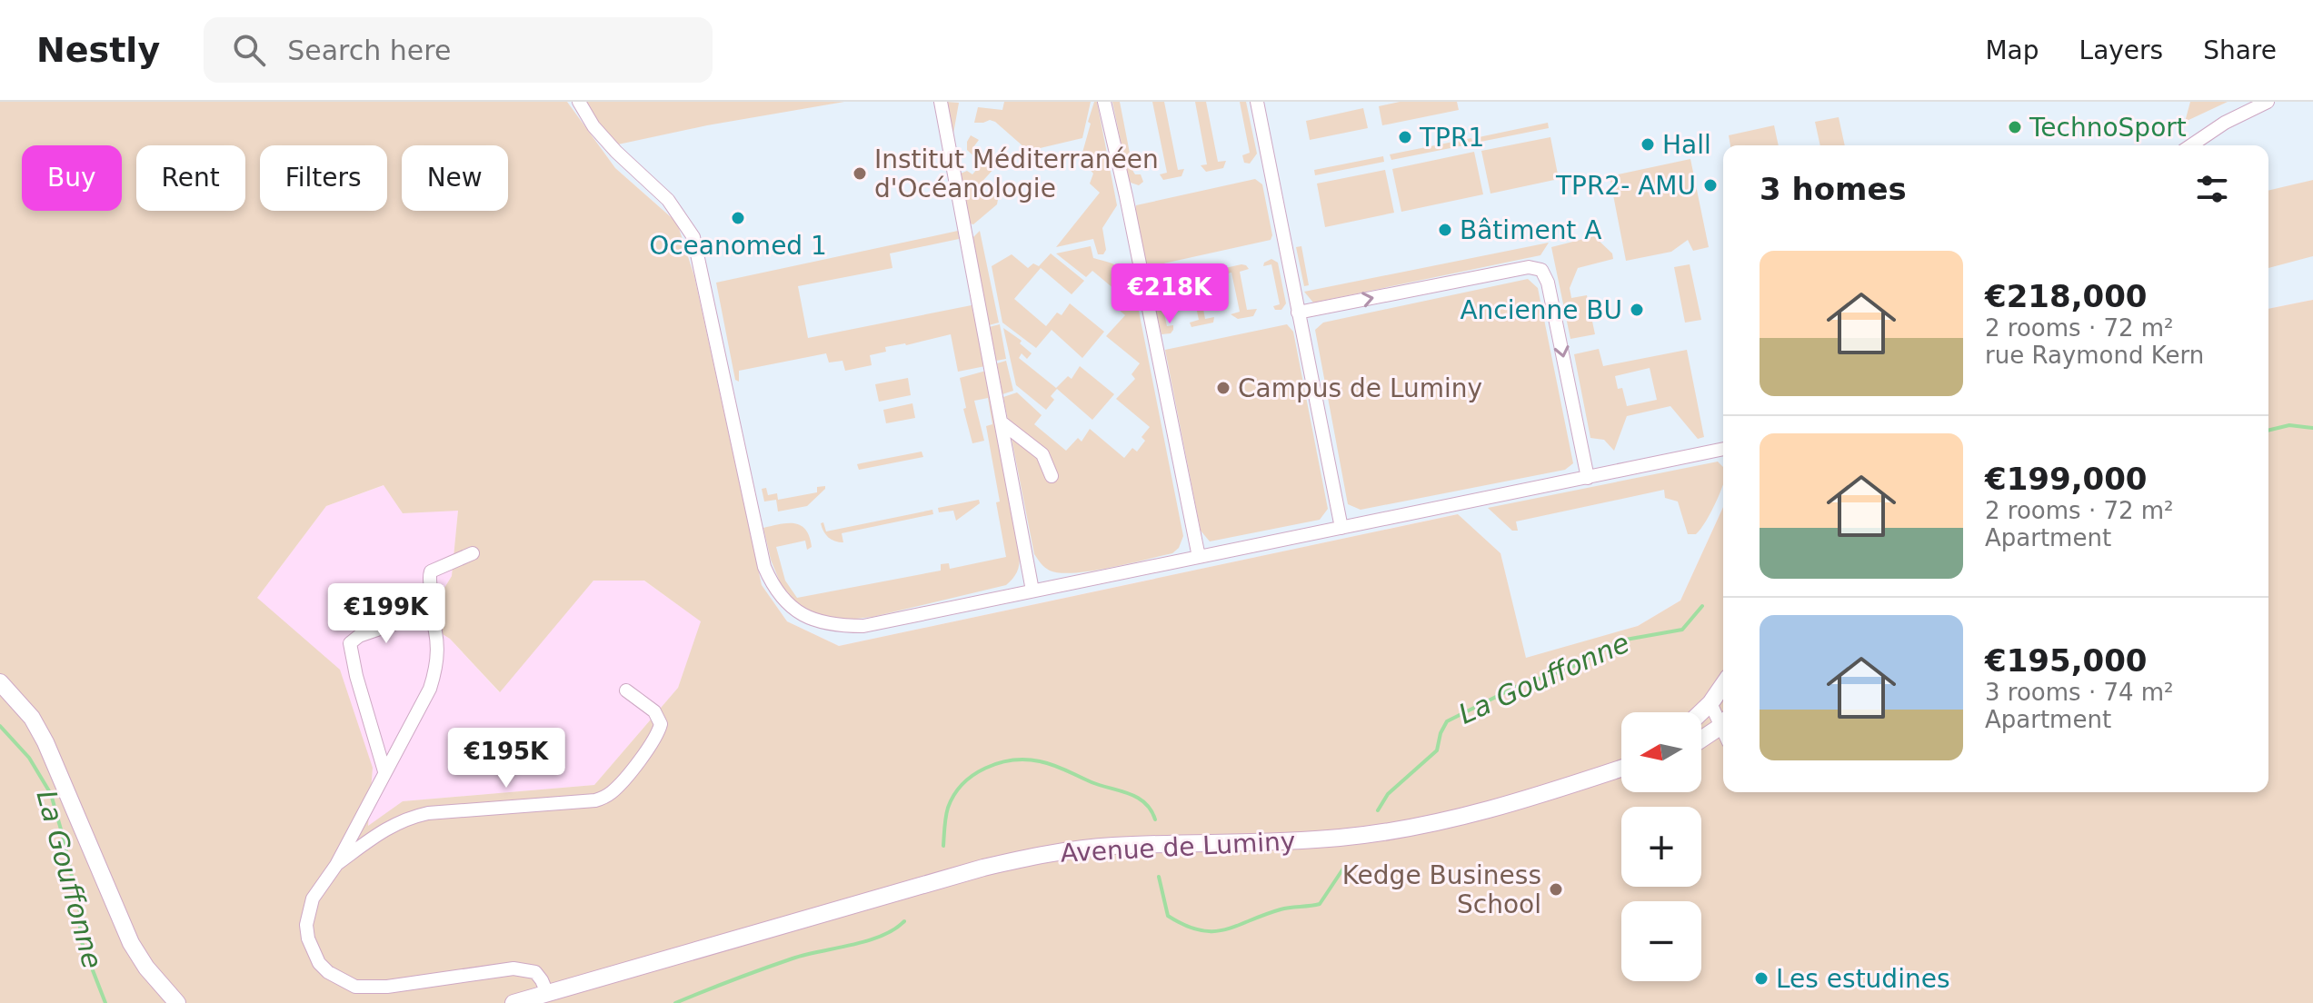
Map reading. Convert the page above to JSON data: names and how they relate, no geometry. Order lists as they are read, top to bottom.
{
  "streets": {
    "street": ["Avenue de Luminy"]
  },
  "water": ["La Gouffonne"],
  "places": [
    "TechnoSport",
    "TPR1",
    "Hall",
    "Institut Méditerranéen d'Océanologie",
    "TPR2- AMU",
    "Oceanomed 1",
    "Bâtiment A",
    "Ancienne BU",
    "Campus de Luminy",
    "Kedge Business School",
    "Les estudines"
  ],
  "north": "left",
  "page": {
    "header": "Nestly",
    "search": "Search here",
    "nav": ["Map", "Layers", "Share"],
    "chip": [
      "Buy",
      "Rent",
      "Filters",
      "New"
    ],
    "heading": "3 homes",
    "list": [
      {
        "name": "€218,000",
        "note": "2 rooms · 72 m² · rue Raymond Kern"
      },
      {
        "name": "€199,000",
        "note": "2 rooms · 72 m² · Apartment"
      },
      {
        "name": "€195,000",
        "note": "3 rooms · 74 m² · Apartment"
      }
    ],
    "price": ["€218K", "€199K", "€195K"],
    "map_buttons": ["+", "−"]
  }
}
